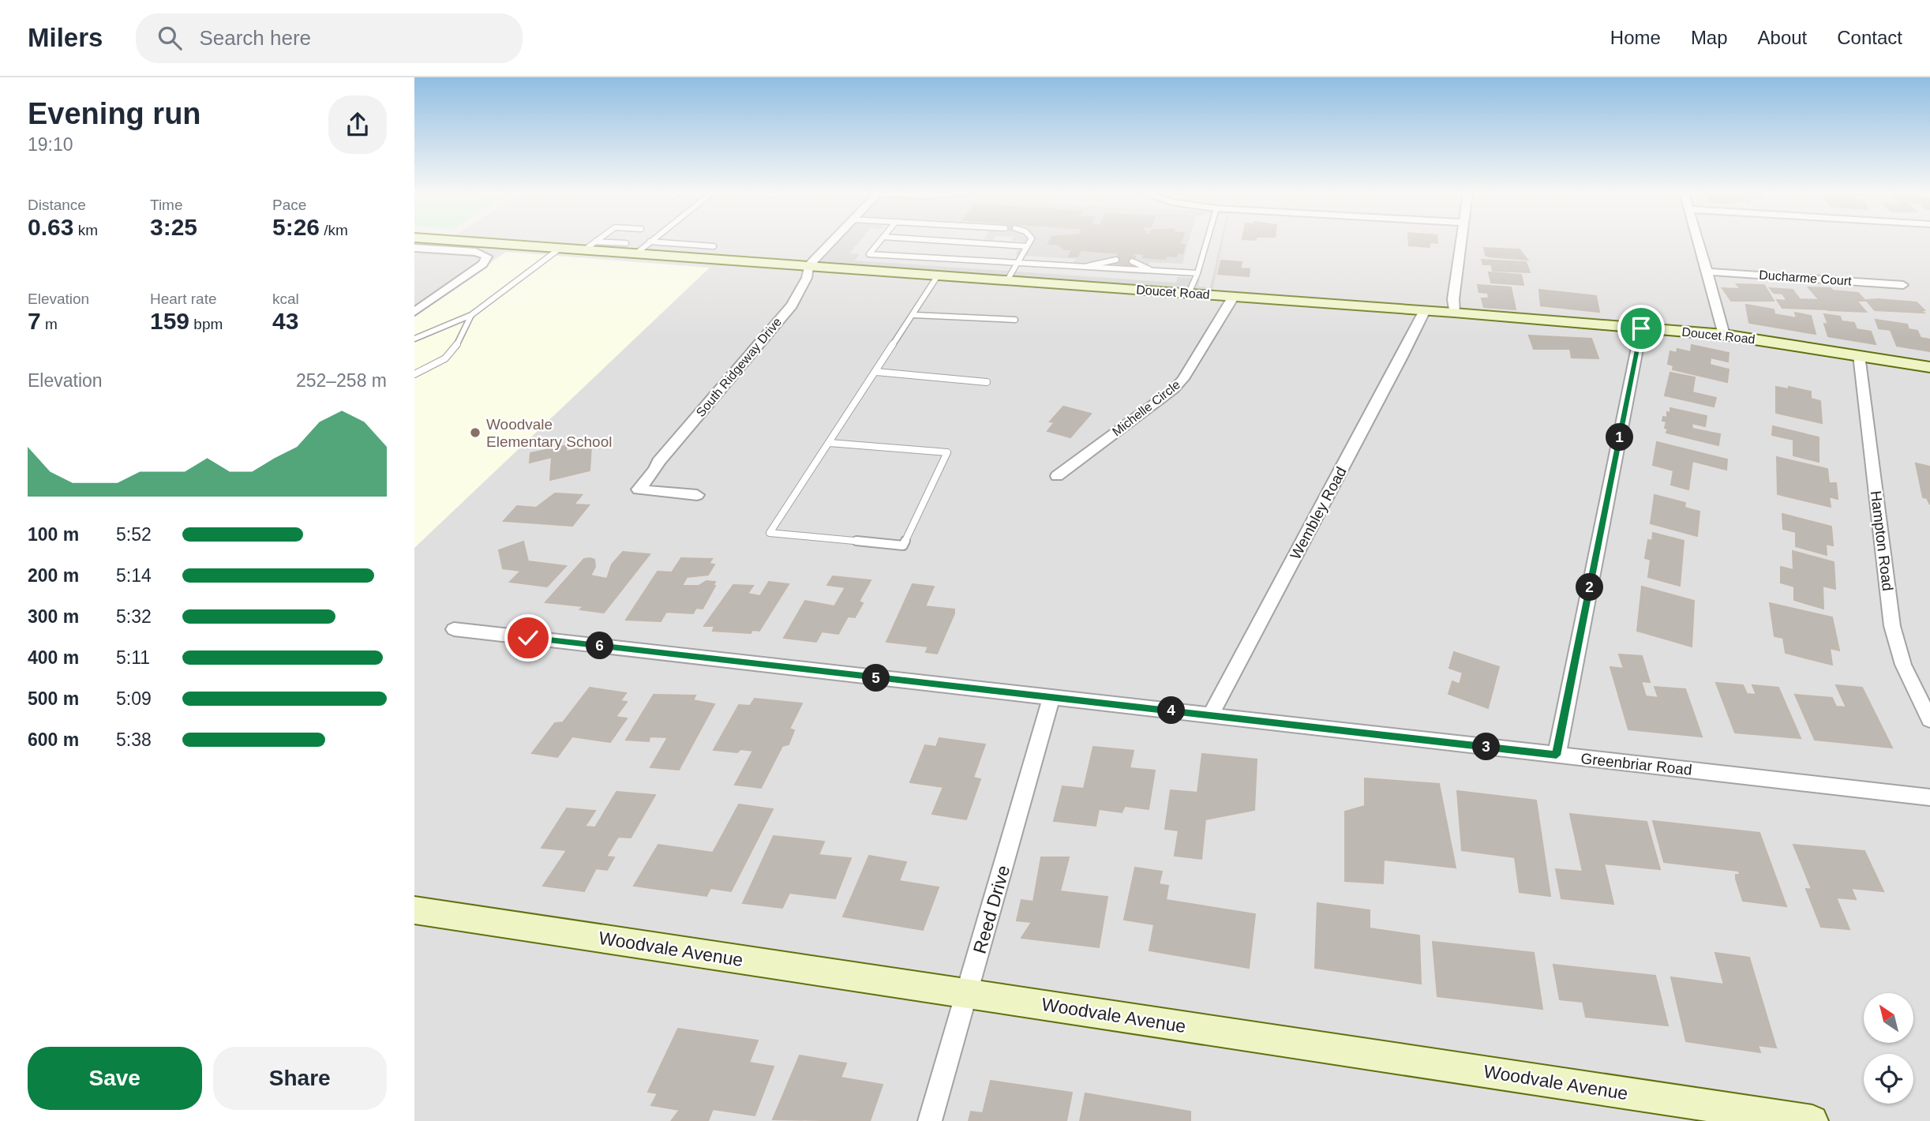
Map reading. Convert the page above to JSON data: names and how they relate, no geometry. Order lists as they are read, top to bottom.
{
  "streets": {
    "street": [
      "Ducharme Court",
      "Doucet Road",
      "South Ridgeway Drive",
      "Michelle Circle",
      "Wembley Road",
      "Hampton Road",
      "Greenbriar Road",
      "Reed Drive",
      "Woodvale Avenue"
    ]
  },
  "crossings": [
    ["Doucet Road", "South Ridgeway Drive"],
    ["Doucet Road", "Michelle Circle"],
    ["Doucet Road", "Wembley Road"],
    ["Doucet Road", "Hampton Road"],
    ["Wembley Road", "Greenbriar Road"],
    ["Greenbriar Road", "Reed Drive"],
    ["Reed Drive", "Woodvale Avenue"]
  ],
  "places": ["Woodvale Elementary School"],
  "north": "top left",
  "page": {
    "header": "Milers",
    "search": "Search here",
    "nav": [
      "Home",
      "Map",
      "About",
      "Contact"
    ],
    "heading": ["Evening run", "19:10"],
    "stats": [
      ["Distance", "0.63 km"],
      ["Time", "3:25"],
      ["Pace", "5:26 /km"],
      ["Elevation", "7 m"],
      ["Heart rate", "159 bpm"],
      ["kcal", "43"]
    ],
    "chart": ["Elevation", "252–258 m"],
    "pins": [
      "1",
      "2",
      "6",
      "5",
      "4",
      "3"
    ],
    "list": [
      {
        "name": "100 m",
        "note": "5:52"
      },
      {
        "name": "200 m",
        "note": "5:14"
      },
      {
        "name": "300 m",
        "note": "5:32"
      },
      {
        "name": "400 m",
        "note": "5:11"
      },
      {
        "name": "500 m",
        "note": "5:09"
      },
      {
        "name": "600 m",
        "note": "5:38"
      }
    ],
    "buttons": ["Save", "Share"]
  }
}
